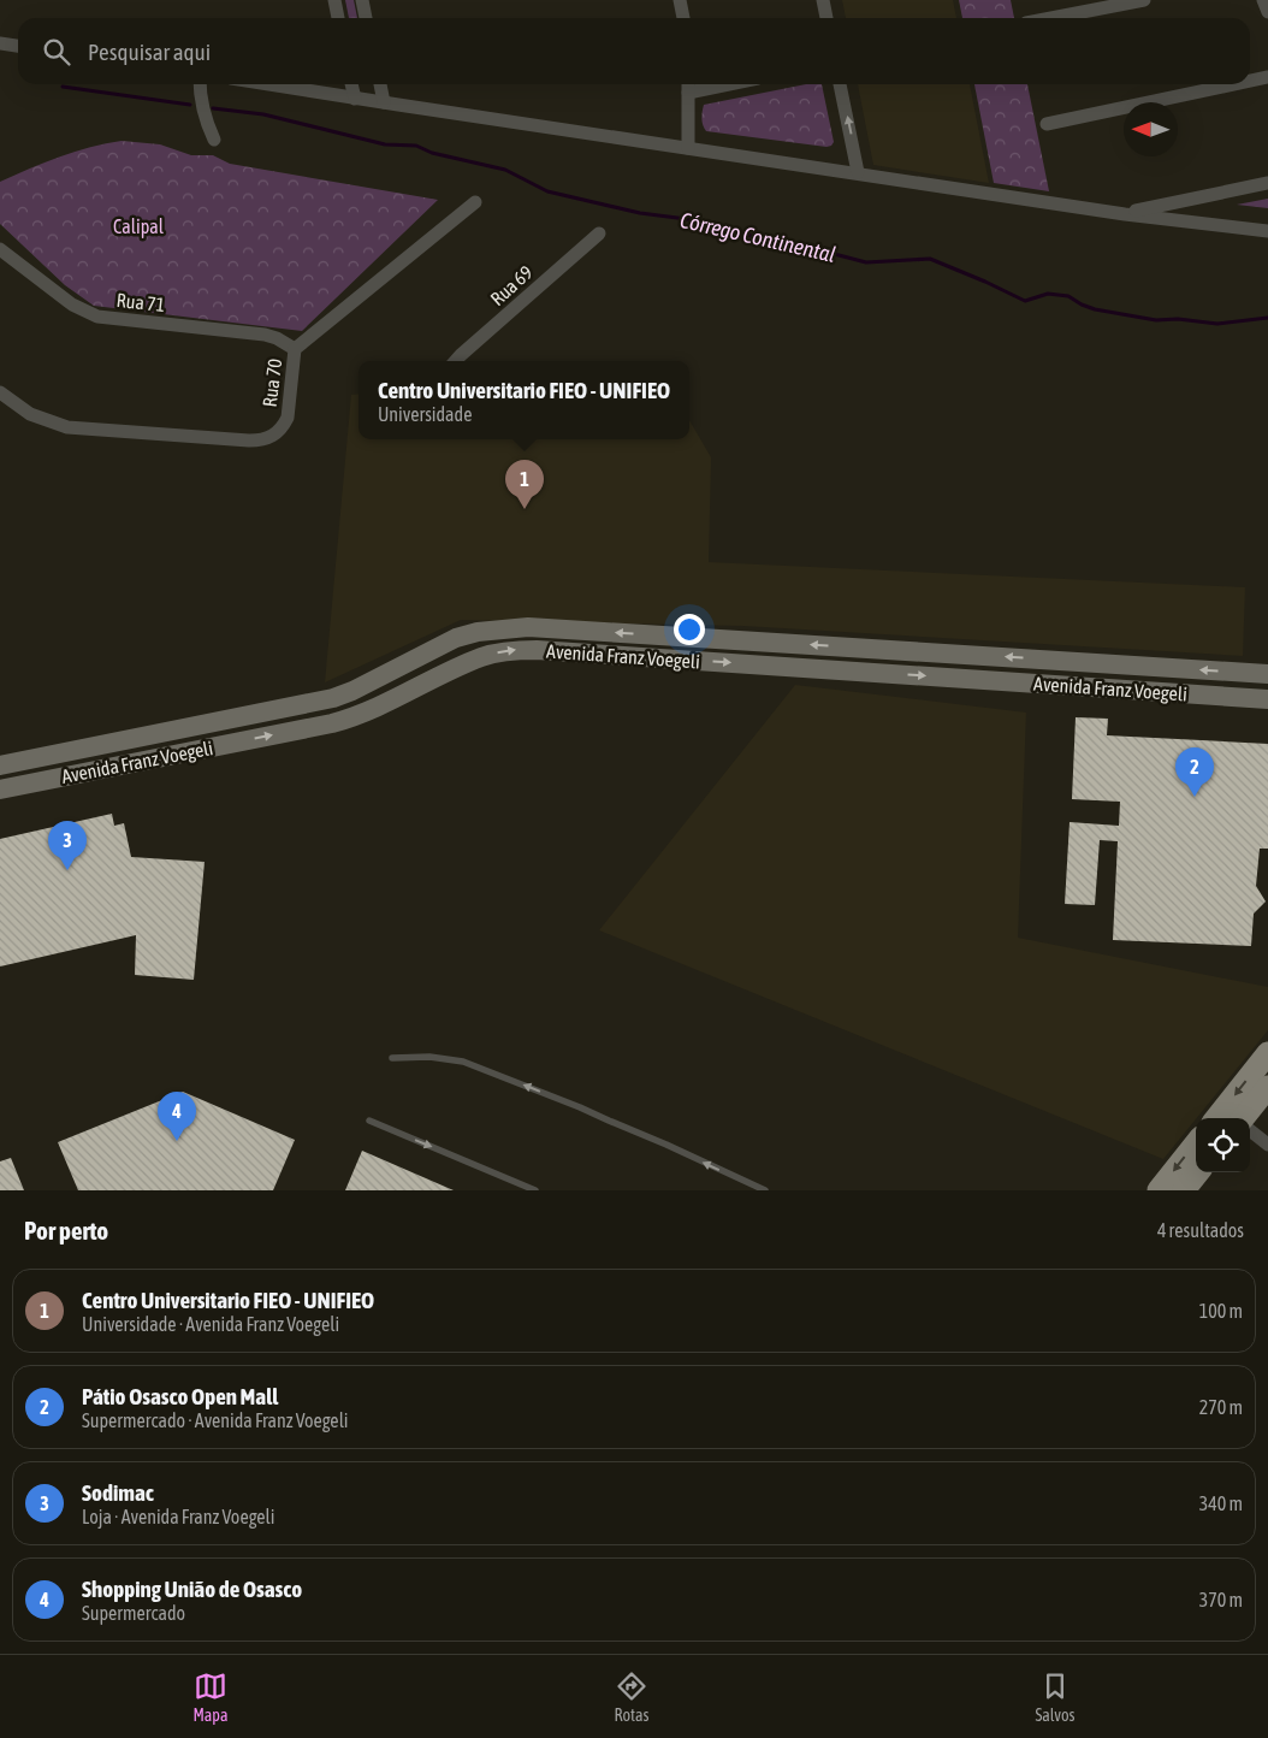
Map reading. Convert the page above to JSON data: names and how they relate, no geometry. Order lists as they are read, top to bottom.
{
  "streets": {
    "main road": ["Avenida Franz Voegeli"],
    "street": ["Rua 69", "Rua 71", "Rua 70"]
  },
  "crossings": [
    ["Rua 71", "Rua 70"]
  ],
  "water": ["Córrego Continental"],
  "parks": ["Calipal"],
  "north": "left",
  "page": {
    "search": "Pesquisar aqui",
    "popup": ["Centro Universitario FIEO - UNIFIEO", "Universidade"],
    "pins": [
      "1",
      "2",
      "3",
      "4"
    ],
    "heading": ["Por perto", "4 resultados"],
    "list": [
      {
        "mark": "1",
        "name": "Centro Universitario FIEO - UNIFIEO",
        "note": "Universidade · Avenida Franz Voegeli",
        "value": "100 m"
      },
      {
        "mark": "2",
        "name": "Pátio Osasco Open Mall",
        "note": "Supermercado · Avenida Franz Voegeli",
        "value": "270 m"
      },
      {
        "mark": "3",
        "name": "Sodimac",
        "note": "Loja · Avenida Franz Voegeli",
        "value": "340 m"
      },
      {
        "mark": "4",
        "name": "Shopping União de Osasco",
        "note": "Supermercado",
        "value": "370 m"
      }
    ],
    "nav": ["Mapa", "Rotas", "Salvos"]
  }
}
